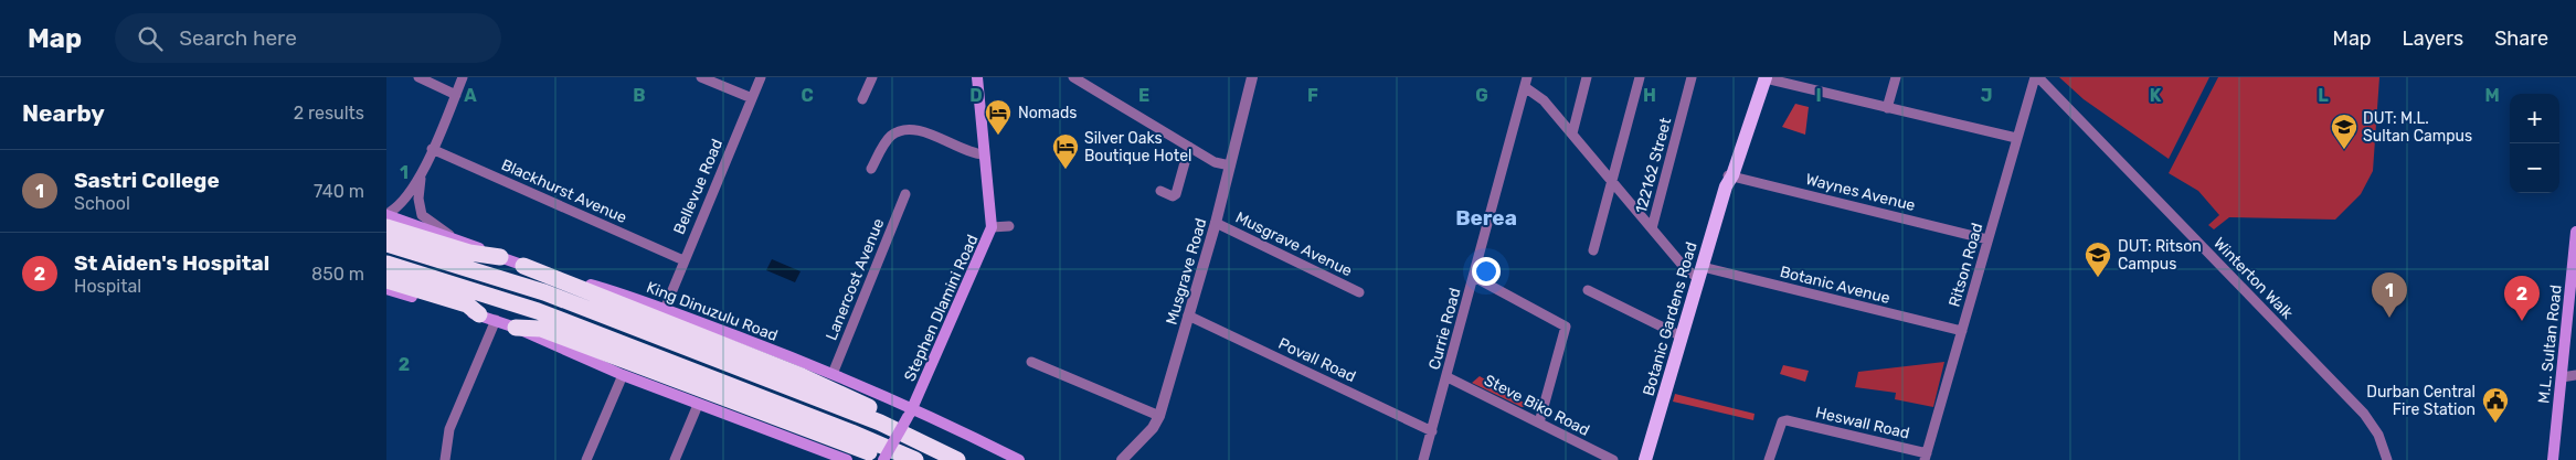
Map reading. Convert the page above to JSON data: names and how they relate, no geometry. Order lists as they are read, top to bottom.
{
  "streets": {
    "main road": [
      "Stephen Dlamini Road",
      "King Dinuzulu Road",
      "Botanic Gardens Road",
      "M.L. Sultan Road"
    ],
    "street": [
      "122162 Street",
      "Bellevue Road",
      "Blackhurst Avenue",
      "Waynes Avenue",
      "Musgrave Avenue",
      "Ritson Road",
      "Musgrave Road",
      "Winterton Walk",
      "Lanercost Avenue",
      "Botanic Avenue",
      "Currie Road",
      "Povall Road",
      "Steve Biko Road",
      "Heswall Road"
    ]
  },
  "crossings": [
    ["122162 Street", "Botanic Avenue"],
    ["Bellevue Road", "Blackhurst Avenue"],
    ["Bellevue Road", "King Dinuzulu Road"],
    ["Waynes Avenue", "Ritson Road"],
    ["Waynes Avenue", "Botanic Gardens Road"],
    ["Musgrave Avenue", "Musgrave Road"],
    ["Ritson Road", "Winterton Walk"],
    ["Ritson Road", "Botanic Avenue"],
    ["Ritson Road", "Heswall Road"],
    ["Musgrave Road", "Povall Road"],
    ["Lanercost Avenue", "King Dinuzulu Road"],
    ["Botanic Avenue", "Botanic Gardens Road"],
    ["Botanic Avenue", "Currie Road"],
    ["Stephen Dlamini Road", "King Dinuzulu Road"],
    ["Currie Road", "Povall Road"],
    ["Currie Road", "Steve Biko Road"]
  ],
  "districts": ["Berea"],
  "places": {
    "hotel": ["Nomads", "Silver Oaks Boutique Hotel"],
    "school or university": ["DUT: M.L. Sultan Campus", "DUT: Ritson Campus"],
    "public building": ["Durban Central Fire Station"]
  },
  "page": {
    "header": "Map",
    "search": "Search here",
    "nav": ["Map", "Layers", "Share"],
    "heading": ["Nearby", "2 results"],
    "map_buttons": ["+", "−"],
    "list": [
      {
        "mark": "1",
        "name": "Sastri College",
        "note": "School",
        "value": "740 m"
      },
      {
        "mark": "2",
        "name": "St Aiden's Hospital",
        "note": "Hospital",
        "value": "850 m"
      }
    ],
    "pins": ["1", "2"]
  },
  "grid": {
    "columns": [
      "A",
      "B",
      "C",
      "D",
      "E",
      "F",
      "G",
      "H",
      "I",
      "J",
      "K",
      "L",
      "M"
    ],
    "rows": ["1", "2"]
  }
}
